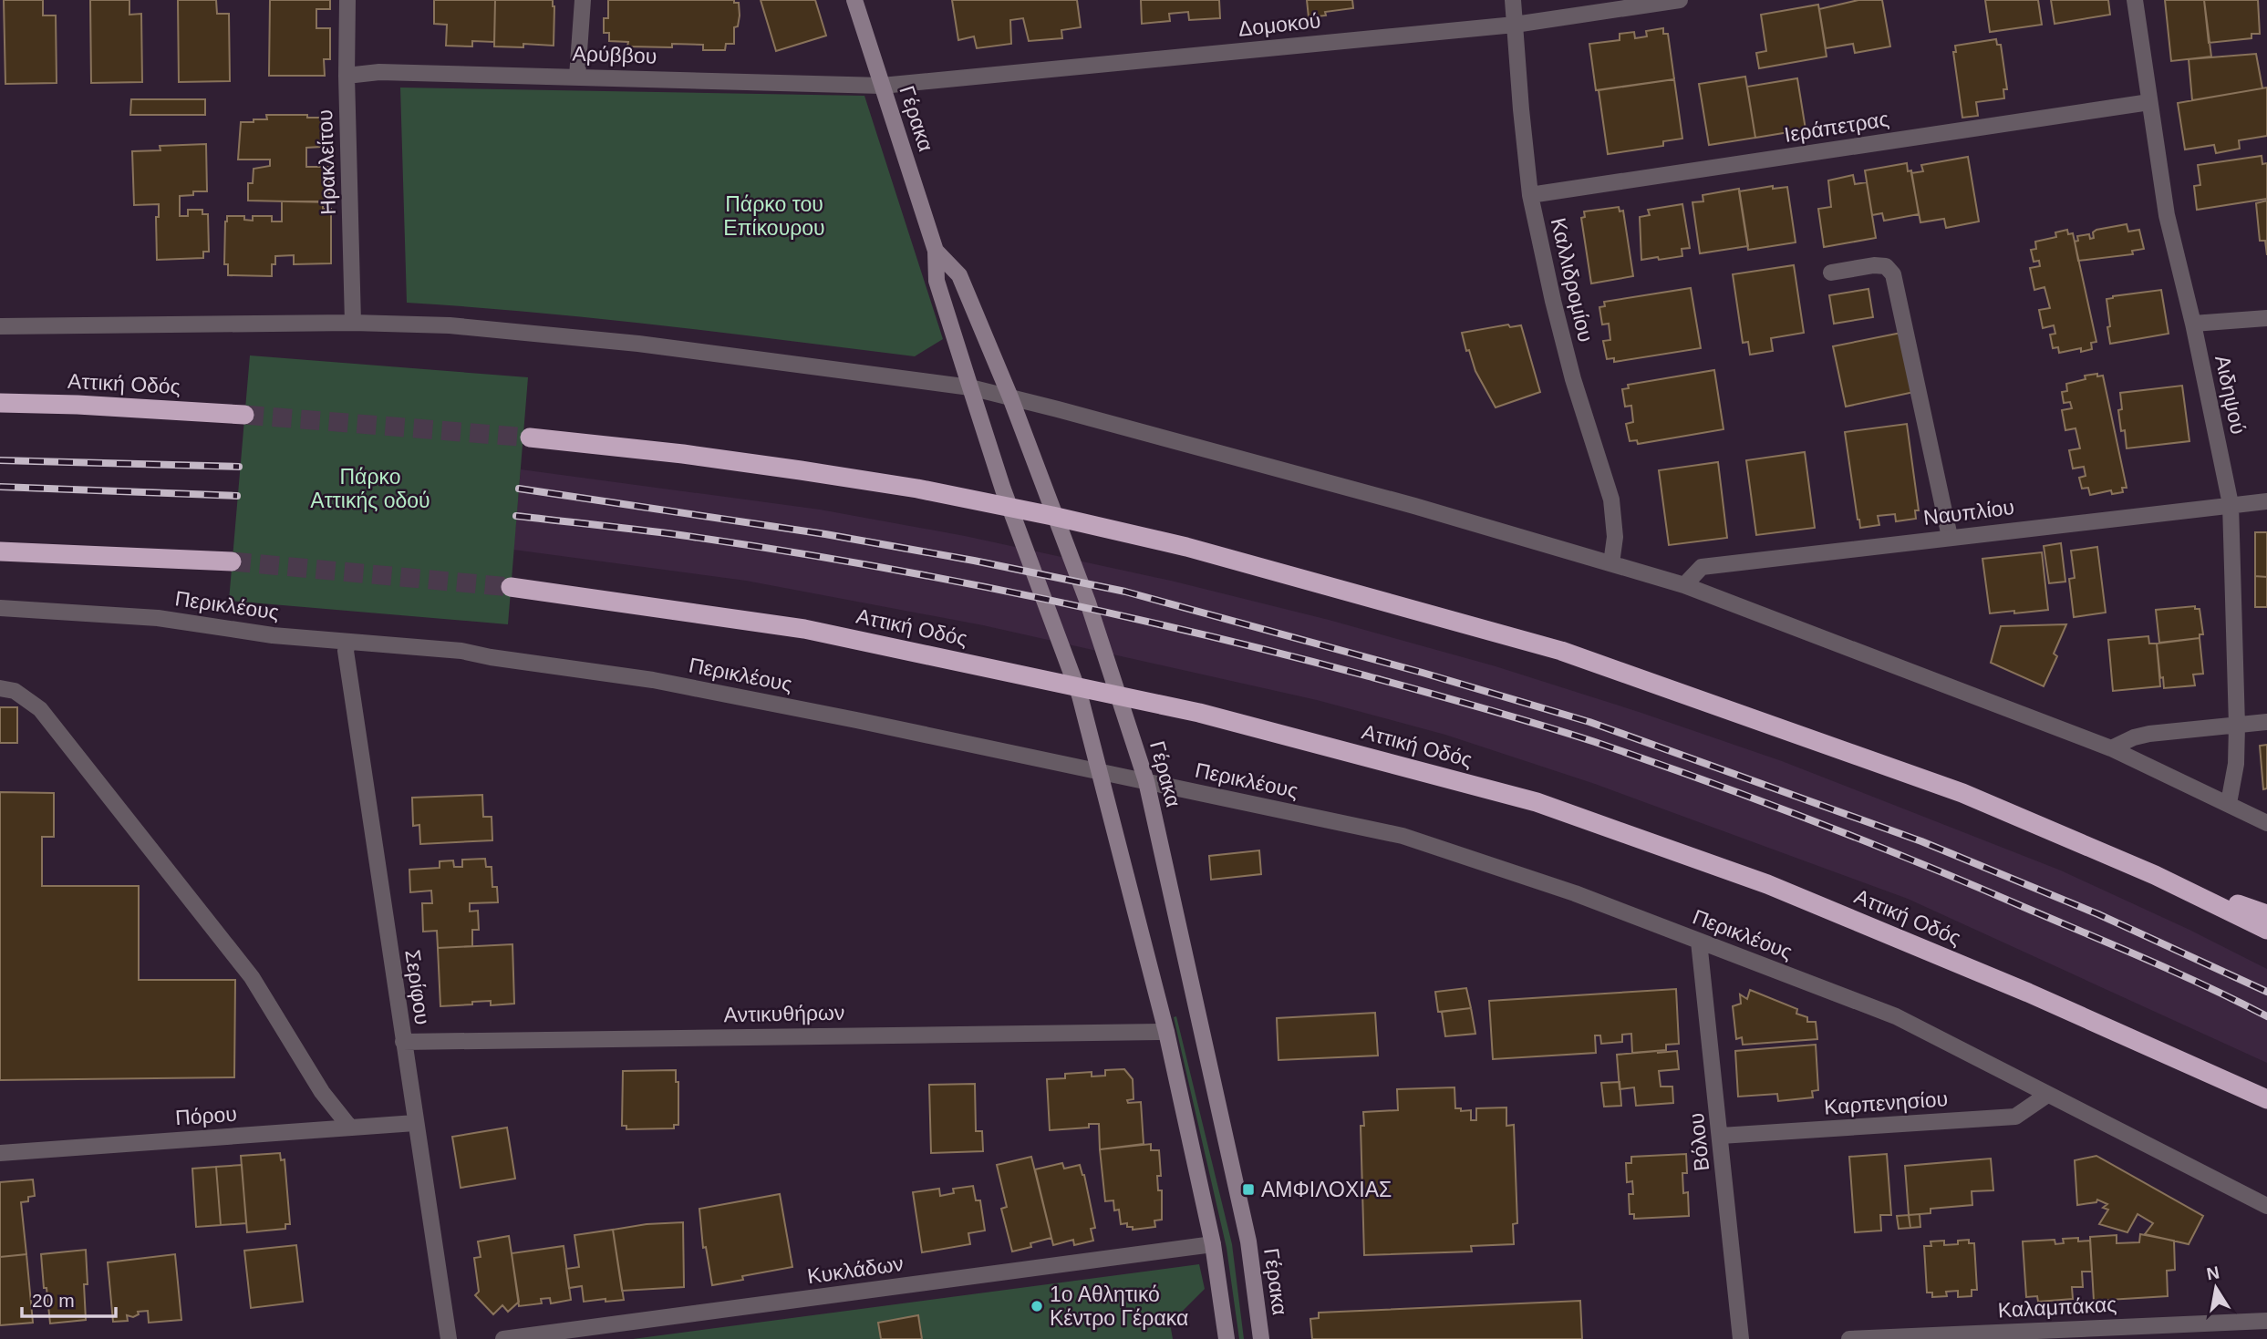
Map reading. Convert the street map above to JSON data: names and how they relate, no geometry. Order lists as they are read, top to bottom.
{
  "streets": {
    "highway": ["Αττική Οδός"],
    "street": [
      "Δομοκού",
      "Αρύββου",
      "Γέρακα",
      "Ιεράπετρας",
      "Ηρακλείτου",
      "Καλλιδρομίου",
      "Αιδηψού",
      "Ναυπλίου",
      "Περικλέους",
      "Σερίφου",
      "Αντικυθήρων",
      "Καρπενησίου",
      "Πόρου",
      "Βόλου",
      "Κυκλάδων",
      "Καλαμπάκας"
    ]
  },
  "crossings": [
    ["Δομοκού", "Αρύββου"],
    ["Δομοκού", "Γέρακα"],
    ["Δομοκού", "Καλλιδρομίου"],
    ["Αρύββου", "Γέρακα"],
    ["Αρύββου", "Ηρακλείτου"],
    ["Γέρακα", "Περικλέους"],
    ["Γέρακα", "Αντικυθήρων"],
    ["Γέρακα", "Κυκλάδων"],
    ["Ιεράπετρας", "Καλλιδρομίου"],
    ["Ιεράπετρας", "Αιδηψού"],
    ["Αιδηψού", "Ναυπλίου"],
    ["Περικλέους", "Σερίφου"],
    ["Περικλέους", "Καρπενησίου"],
    ["Περικλέους", "Βόλου"],
    ["Σερίφου", "Αντικυθήρων"],
    ["Σερίφου", "Πόρου"],
    ["Καρπενησίου", "Βόλου"]
  ],
  "parks": ["Πάρκο του Επίκουρου", "Πάρκο Αττικής οδού"],
  "places": {
    "transit": ["ΑΜΦΙΛΟΧΙΑΣ"],
    "other": ["1ο Αθλητικό Κέντρο Γέρακα"]
  },
  "scale_bar": "20 m",
  "north": "top"
}
